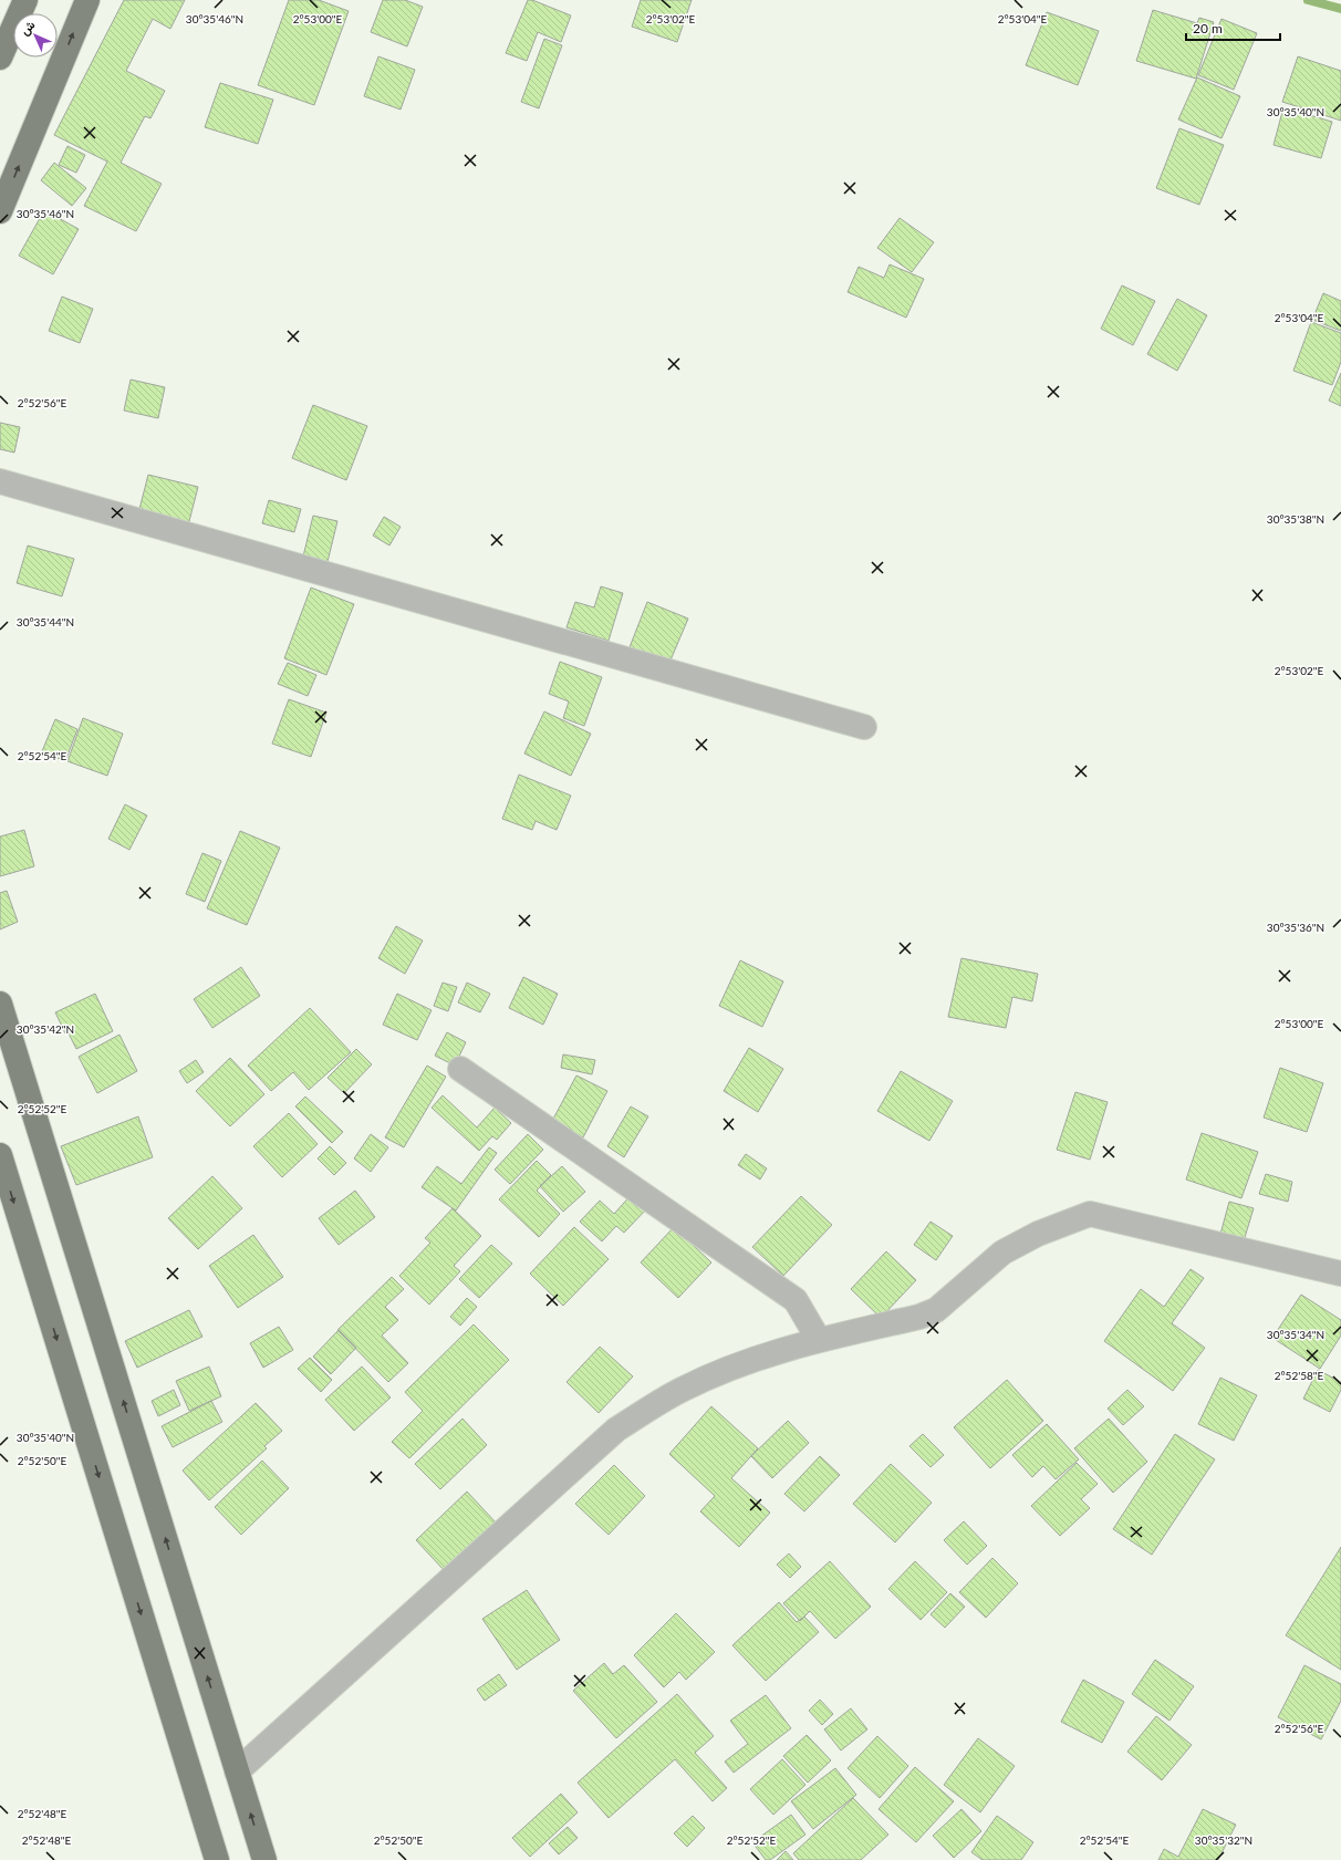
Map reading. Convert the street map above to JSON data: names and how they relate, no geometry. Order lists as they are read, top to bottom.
{
  "scale_bar": "20 m",
  "north": "top left",
  "coordinates": [
    "2°53'02\"E",
    "30°35'46\"N",
    "2°53'00\"E",
    "2°53'04\"E",
    "30°35'40\"N",
    "2°52'56\"E",
    "30°35'38\"N",
    "30°35'44\"N",
    "2°52'54\"E",
    "30°35'36\"N",
    "30°35'42\"N",
    "2°52'52\"E",
    "30°35'34\"N",
    "2°52'58\"E",
    "2°52'50\"E",
    "2°52'48\"E",
    "30°35'32\"N"
  ]
}
